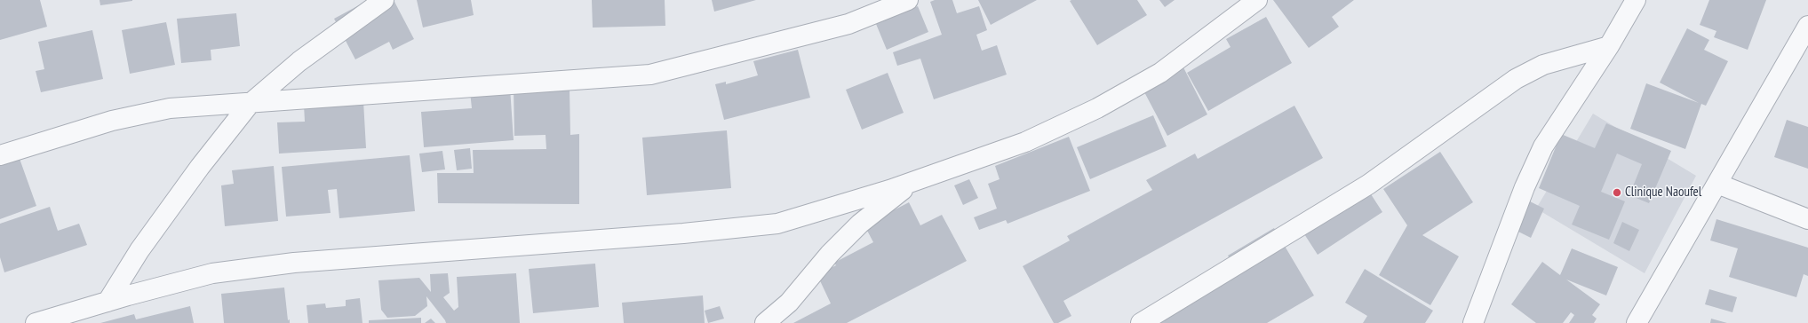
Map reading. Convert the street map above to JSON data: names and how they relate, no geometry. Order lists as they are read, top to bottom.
{
  "places": ["Clinique Naoufel"]
}
